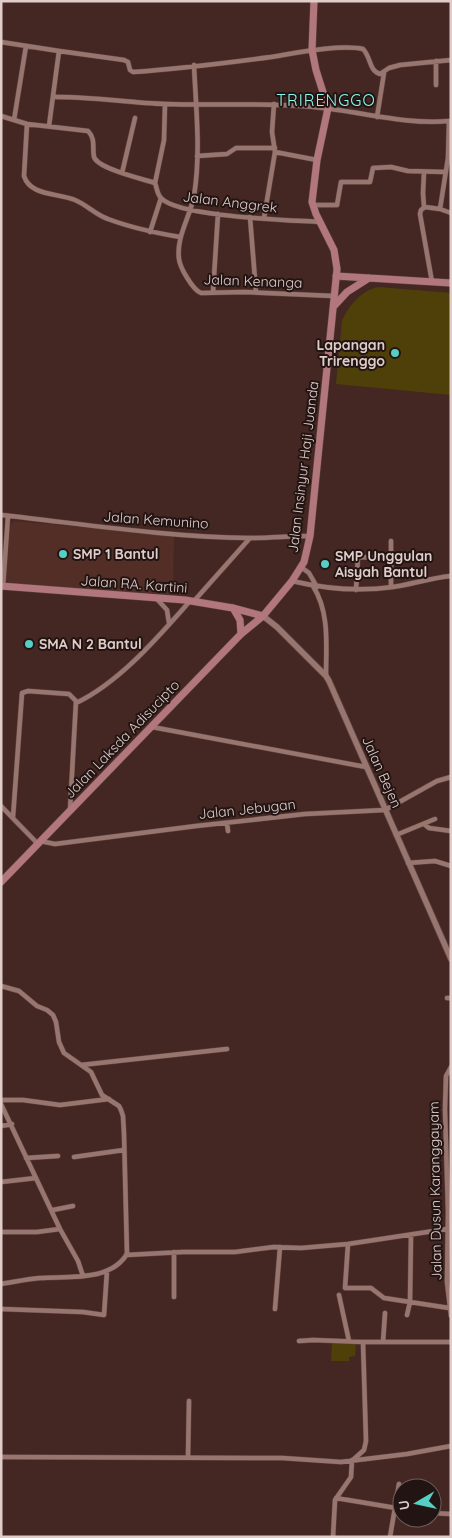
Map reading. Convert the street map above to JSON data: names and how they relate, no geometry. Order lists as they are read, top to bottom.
{
  "streets": {
    "main road": ["Jalan Insinyur Haji Juanda", "Jalan RA. Kartini", "Jalan Laksda Adisucipto"],
    "street": [
      "Jalan Anggrek",
      "Jalan Kenanga",
      "Jalan Kemunino",
      "Jalan Bejen",
      "Jalan Jebugan",
      "Jalan Dusun Karanggayam"
    ]
  },
  "crossings": [
    ["Jalan Anggrek", "Jalan Kenanga"],
    ["Jalan Anggrek", "Jalan Insinyur Haji Juanda"],
    ["Jalan Kenanga", "Jalan Insinyur Haji Juanda"],
    ["Jalan Insinyur Haji Juanda", "Jalan Kemunino"],
    ["Jalan Insinyur Haji Juanda", "Jalan RA. Kartini"],
    ["Jalan Insinyur Haji Juanda", "Jalan Laksda Adisucipto"],
    ["Jalan Insinyur Haji Juanda", "Jalan Bejen"],
    ["Jalan RA. Kartini", "Jalan Laksda Adisucipto"],
    ["Jalan RA. Kartini", "Jalan Bejen"],
    ["Jalan Laksda Adisucipto", "Jalan Bejen"],
    ["Jalan Laksda Adisucipto", "Jalan Jebugan"],
    ["Jalan Bejen", "Jalan Jebugan"]
  ],
  "districts": ["TRIRENGGO"],
  "places": [
    "Lapangan Trirenggo",
    "SMP 1 Bantul",
    "SMP Unggulan Aisyah Bantul",
    "SMA N 2 Bantul"
  ],
  "north": "left"
}
